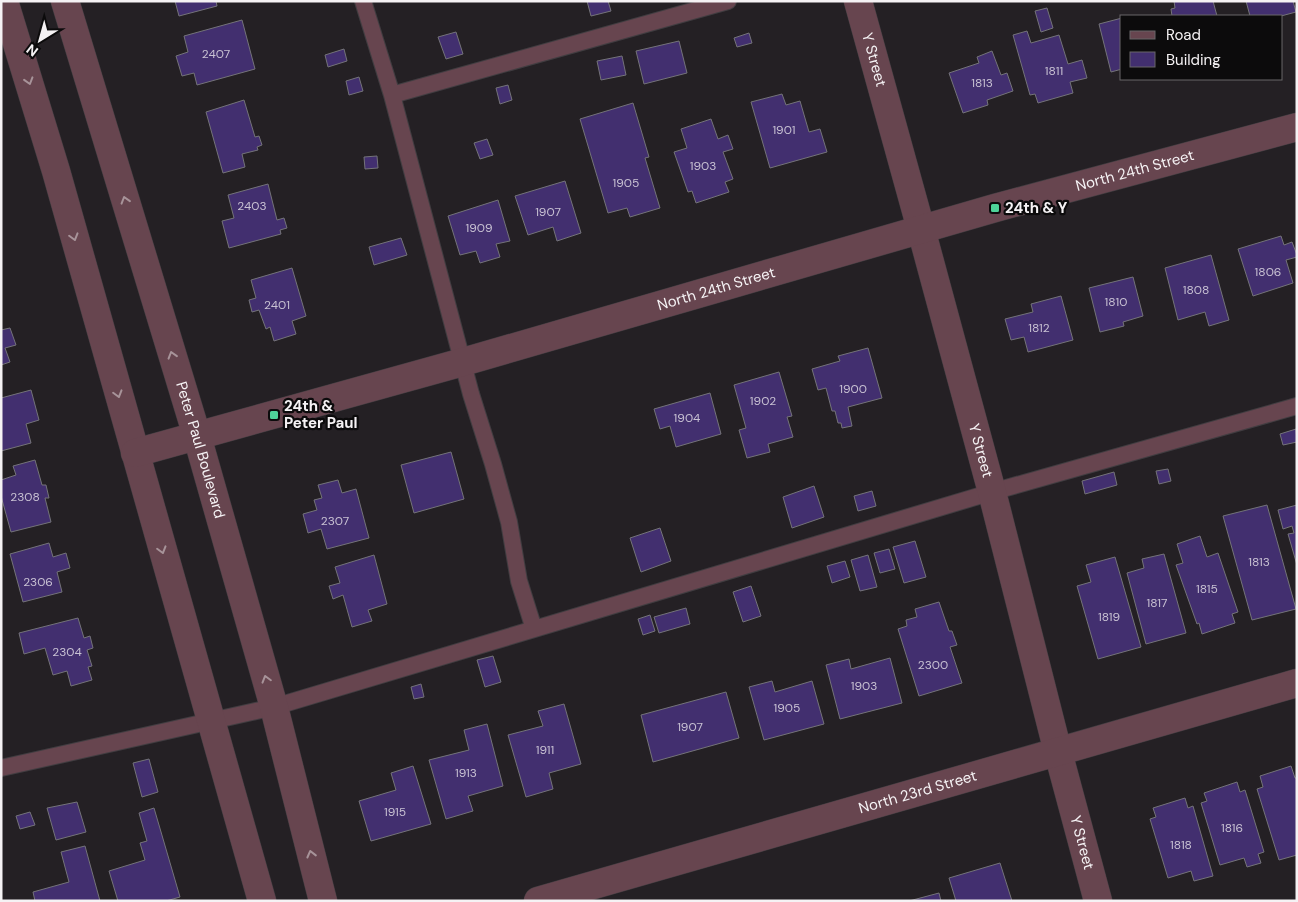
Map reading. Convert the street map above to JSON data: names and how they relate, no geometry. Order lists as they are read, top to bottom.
{
  "streets": {
    "street": [
      "Y Street",
      "North 24th Street",
      "Peter Paul Boulevard",
      "North 23rd Street"
    ]
  },
  "crossings": [
    ["Y Street", "North 24th Street"],
    ["Y Street", "North 23rd Street"],
    ["North 24th Street", "Peter Paul Boulevard"]
  ],
  "places": {
    "transit": ["24th & Y", "24th & Peter Paul"]
  },
  "house_numbers": [
    "2407",
    "1811",
    "1813",
    "1901",
    "1903",
    "1905",
    "2403",
    "1907",
    "1909",
    "1806",
    "1808",
    "1810",
    "2401",
    "1812",
    "1900",
    "1902",
    "1904",
    "2308",
    "2307",
    "1813",
    "2306",
    "1815",
    "1817",
    "1819",
    "2304",
    "2300",
    "1903",
    "1905",
    "1907",
    "1911",
    "1913",
    "1915",
    "1816",
    "1818"
  ],
  "legend": ["Road", "Building"],
  "north": "bottom left"
}
